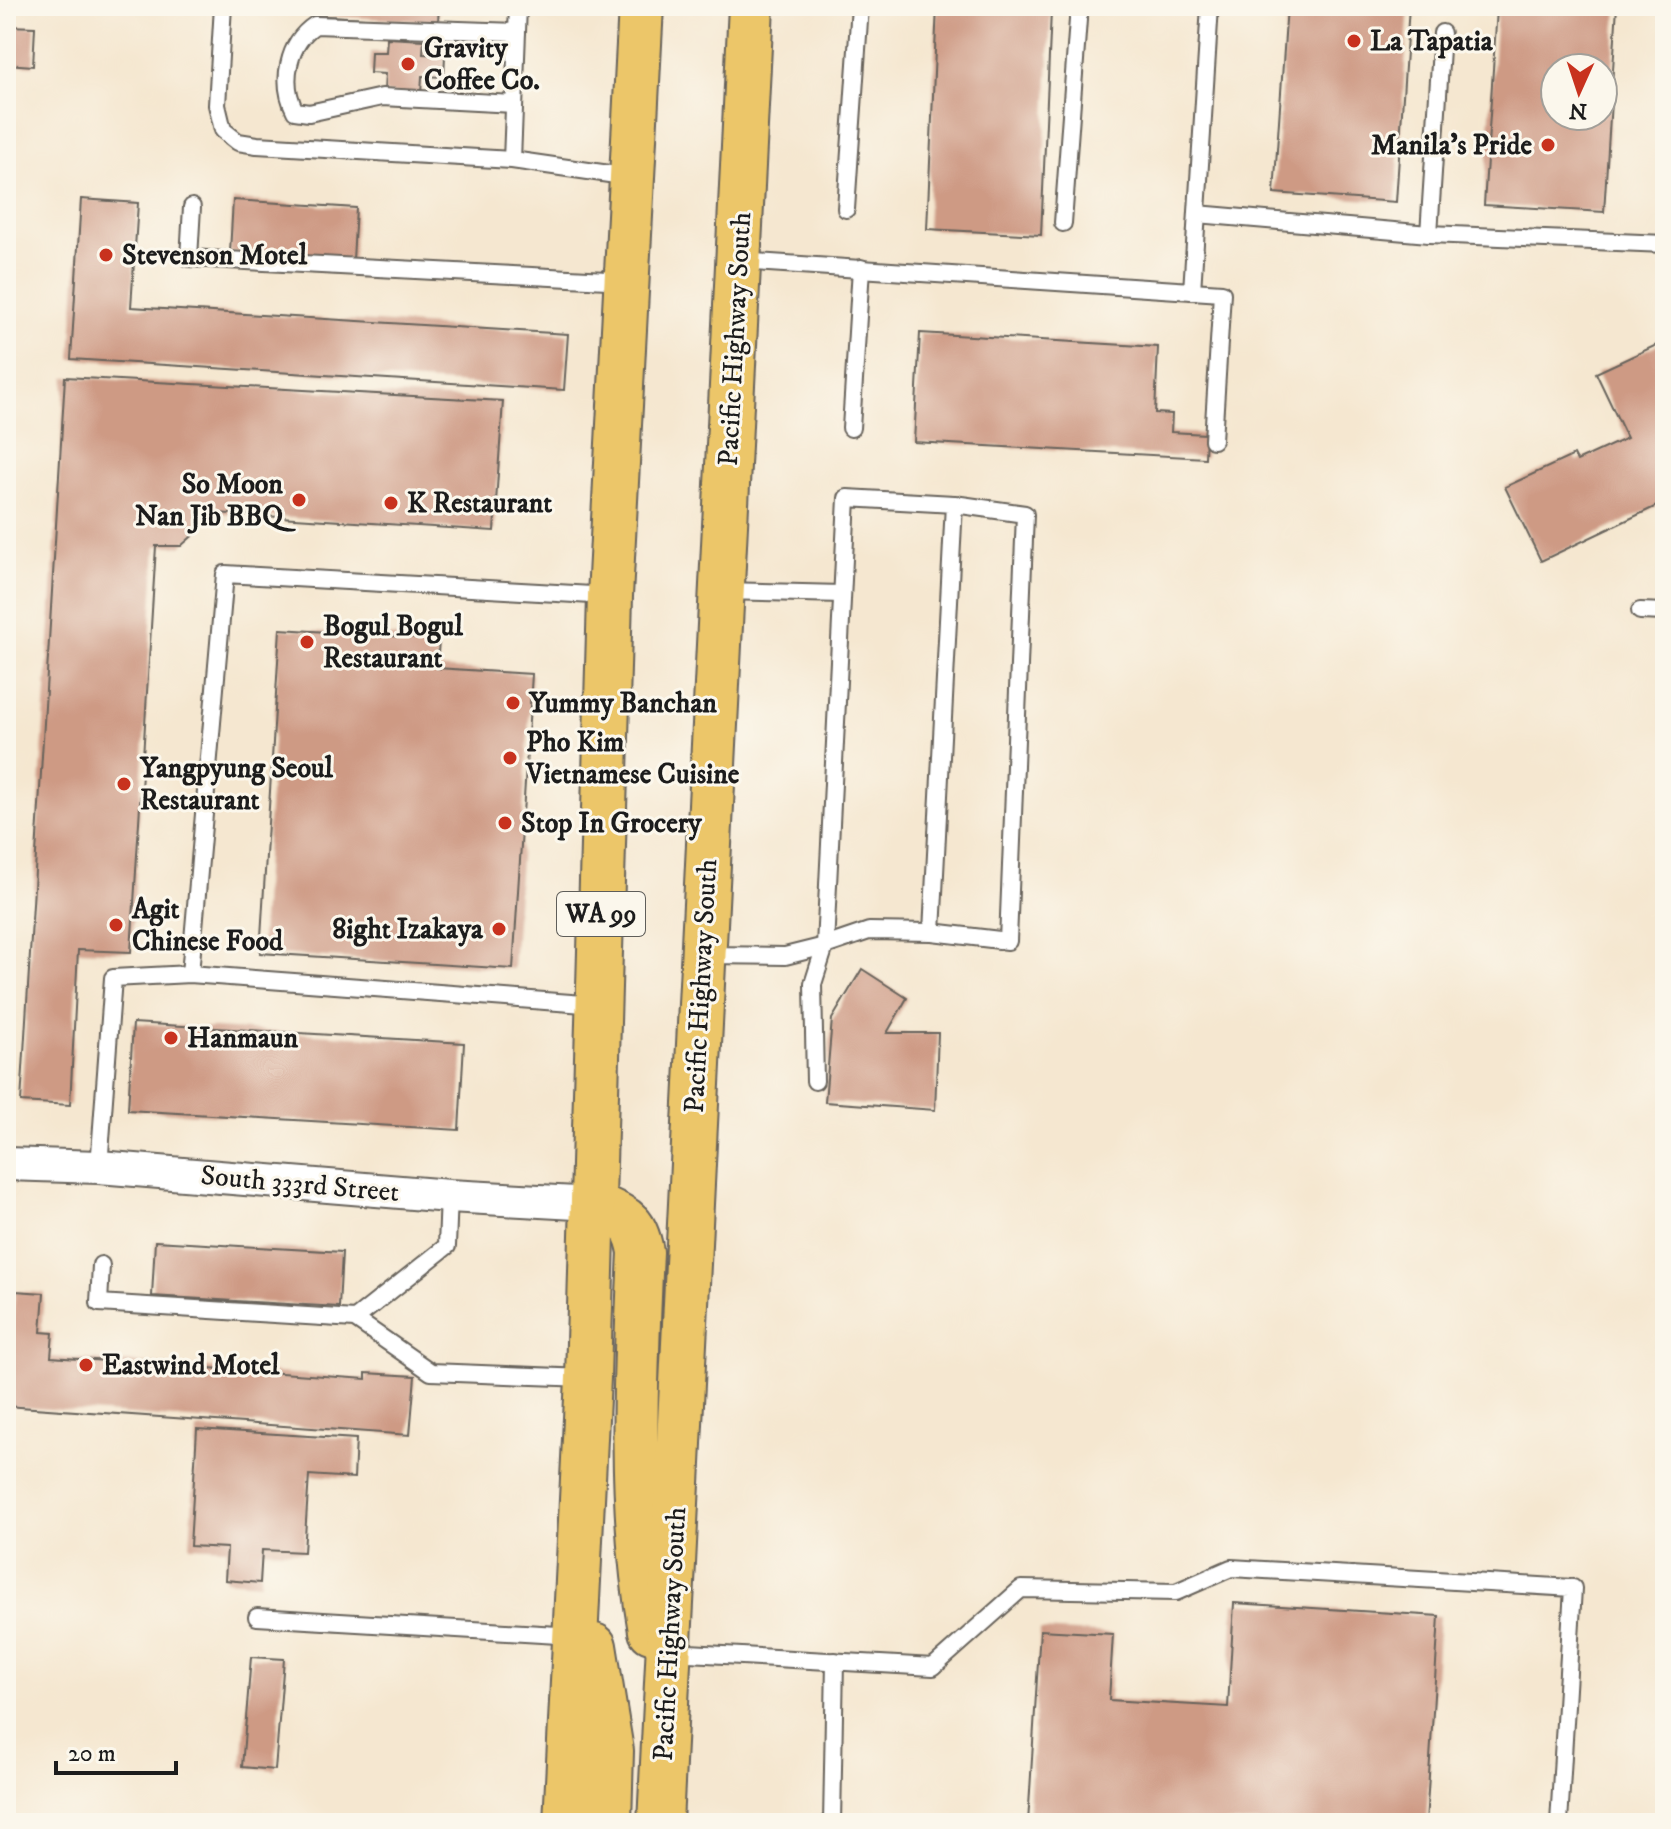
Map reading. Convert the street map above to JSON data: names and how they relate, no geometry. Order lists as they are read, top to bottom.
{
  "streets": {
    "main road": ["Pacific Highway South", "WA 99"],
    "street": ["South 333rd Street"]
  },
  "crossings": [
    ["WA 99", "South 333rd Street"]
  ],
  "places": [
    "La Tapatia",
    "Gravity Coffee Co.",
    "Manila's Pride",
    "Stevenson Motel",
    "So Moon Nan Jib BBQ",
    "K Restaurant",
    "Bogul Bogul Restaurant",
    "Yummy Banchan",
    "Pho Kim Vietnamese Cuisine",
    "Yangpyung Seoul Restaurant",
    "Stop In Grocery",
    "Agit Chinese Food",
    "8ight Izakaya",
    "Hanmaun",
    "Eastwind Motel"
  ],
  "scale_bar": "20 m",
  "north": "bottom"
}
